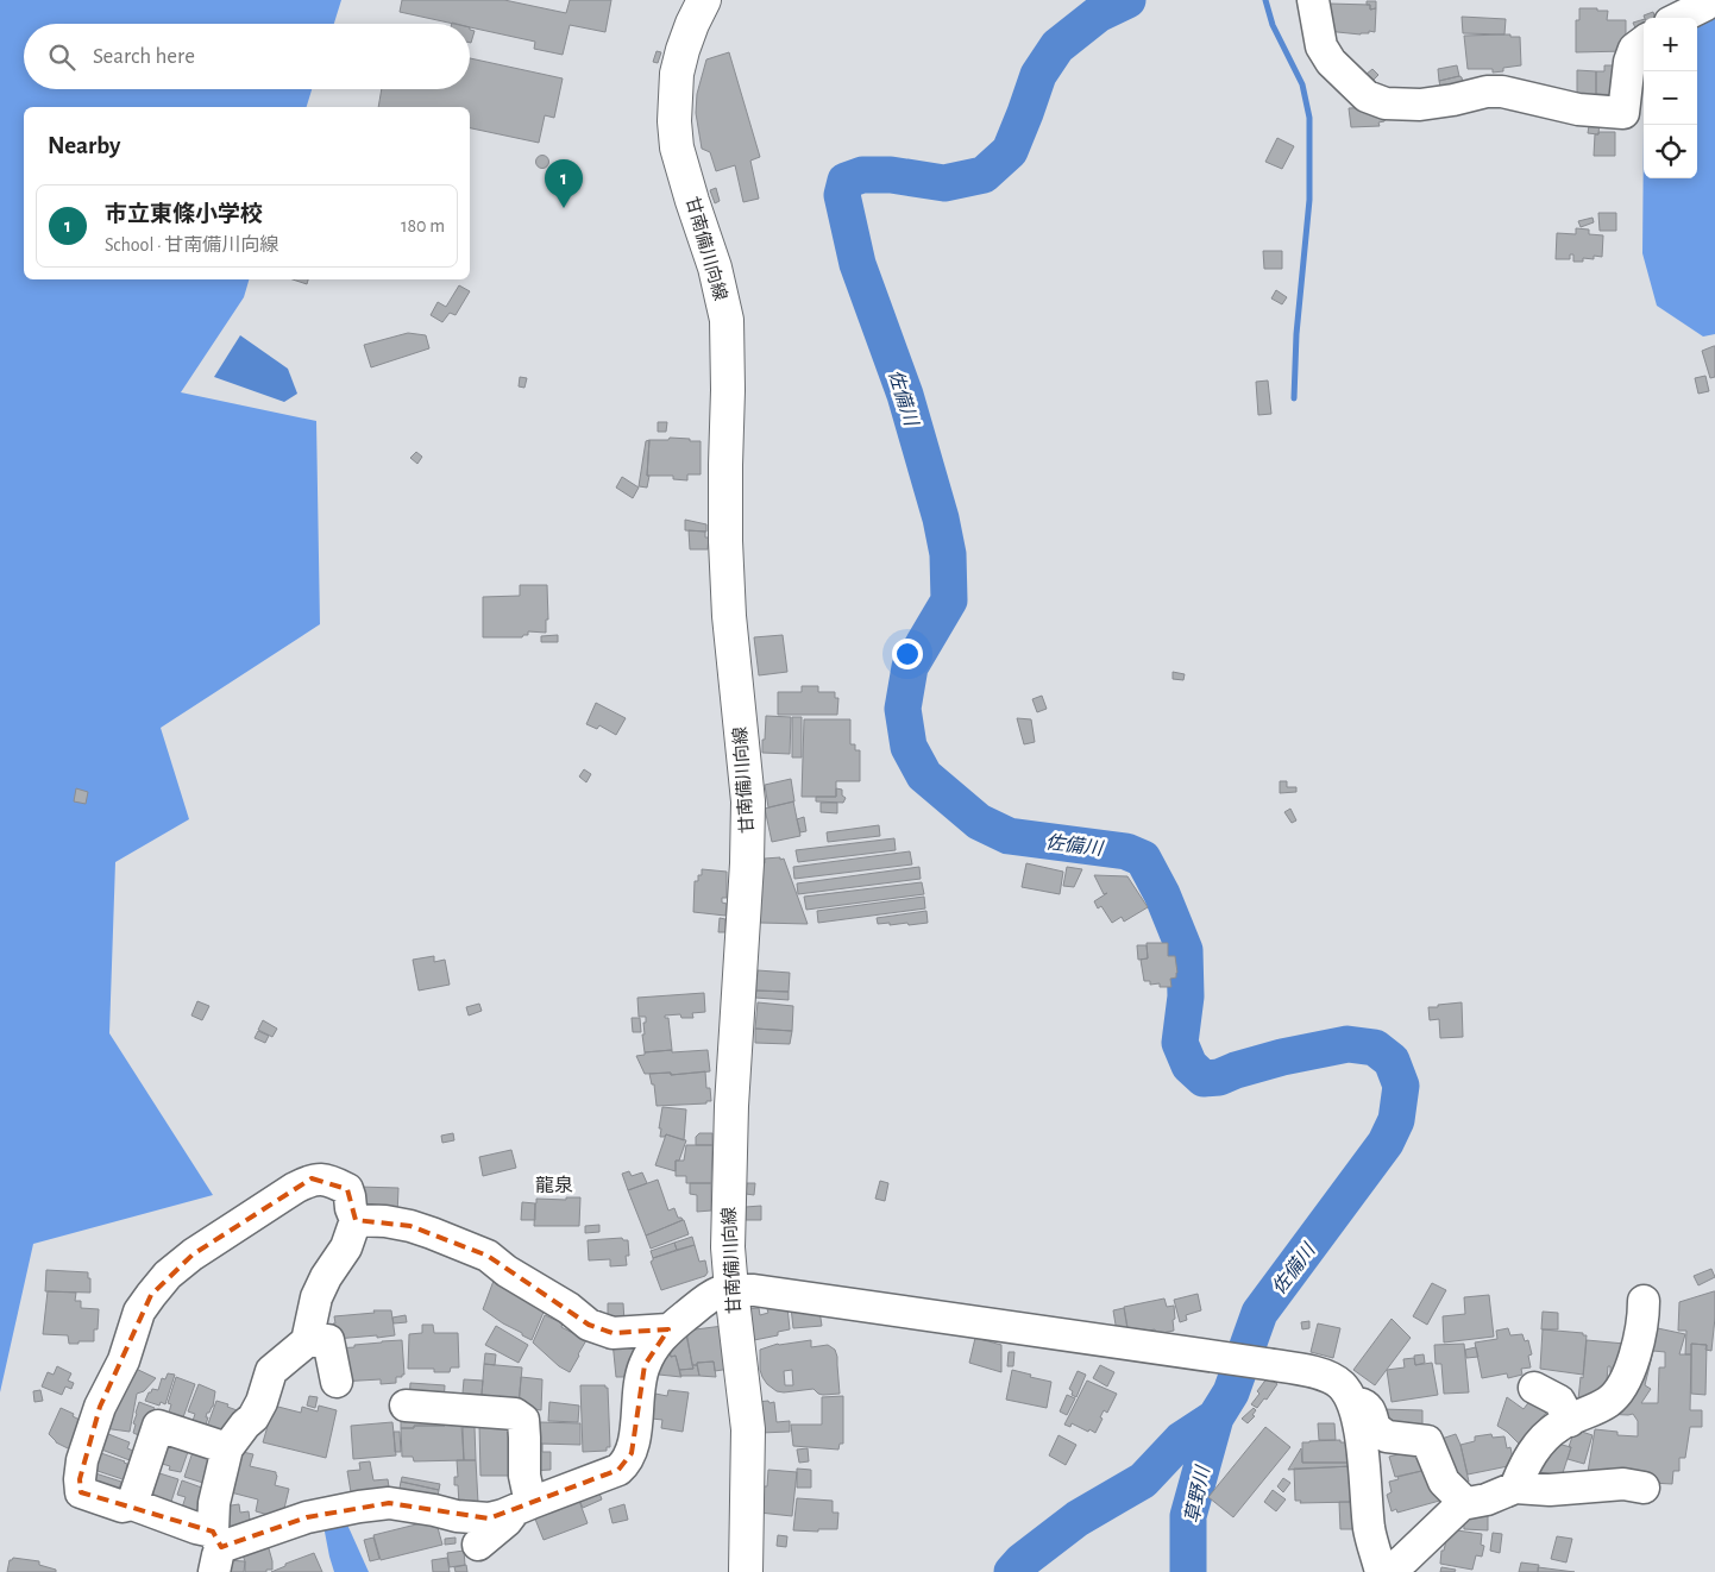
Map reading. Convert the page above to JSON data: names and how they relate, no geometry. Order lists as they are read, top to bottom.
{
  "streets": {
    "main road": ["甘南備川向線"]
  },
  "districts": ["龍泉"],
  "water": ["佐備川", "草野川"],
  "page": {
    "map_buttons": ["+", "−"],
    "search": "Search here",
    "heading": "Nearby",
    "pins": "1",
    "list": [
      {
        "mark": "1",
        "name": "市立東條小学校",
        "note": "School · 甘南備川向線",
        "value": "180 m"
      }
    ]
  }
}
